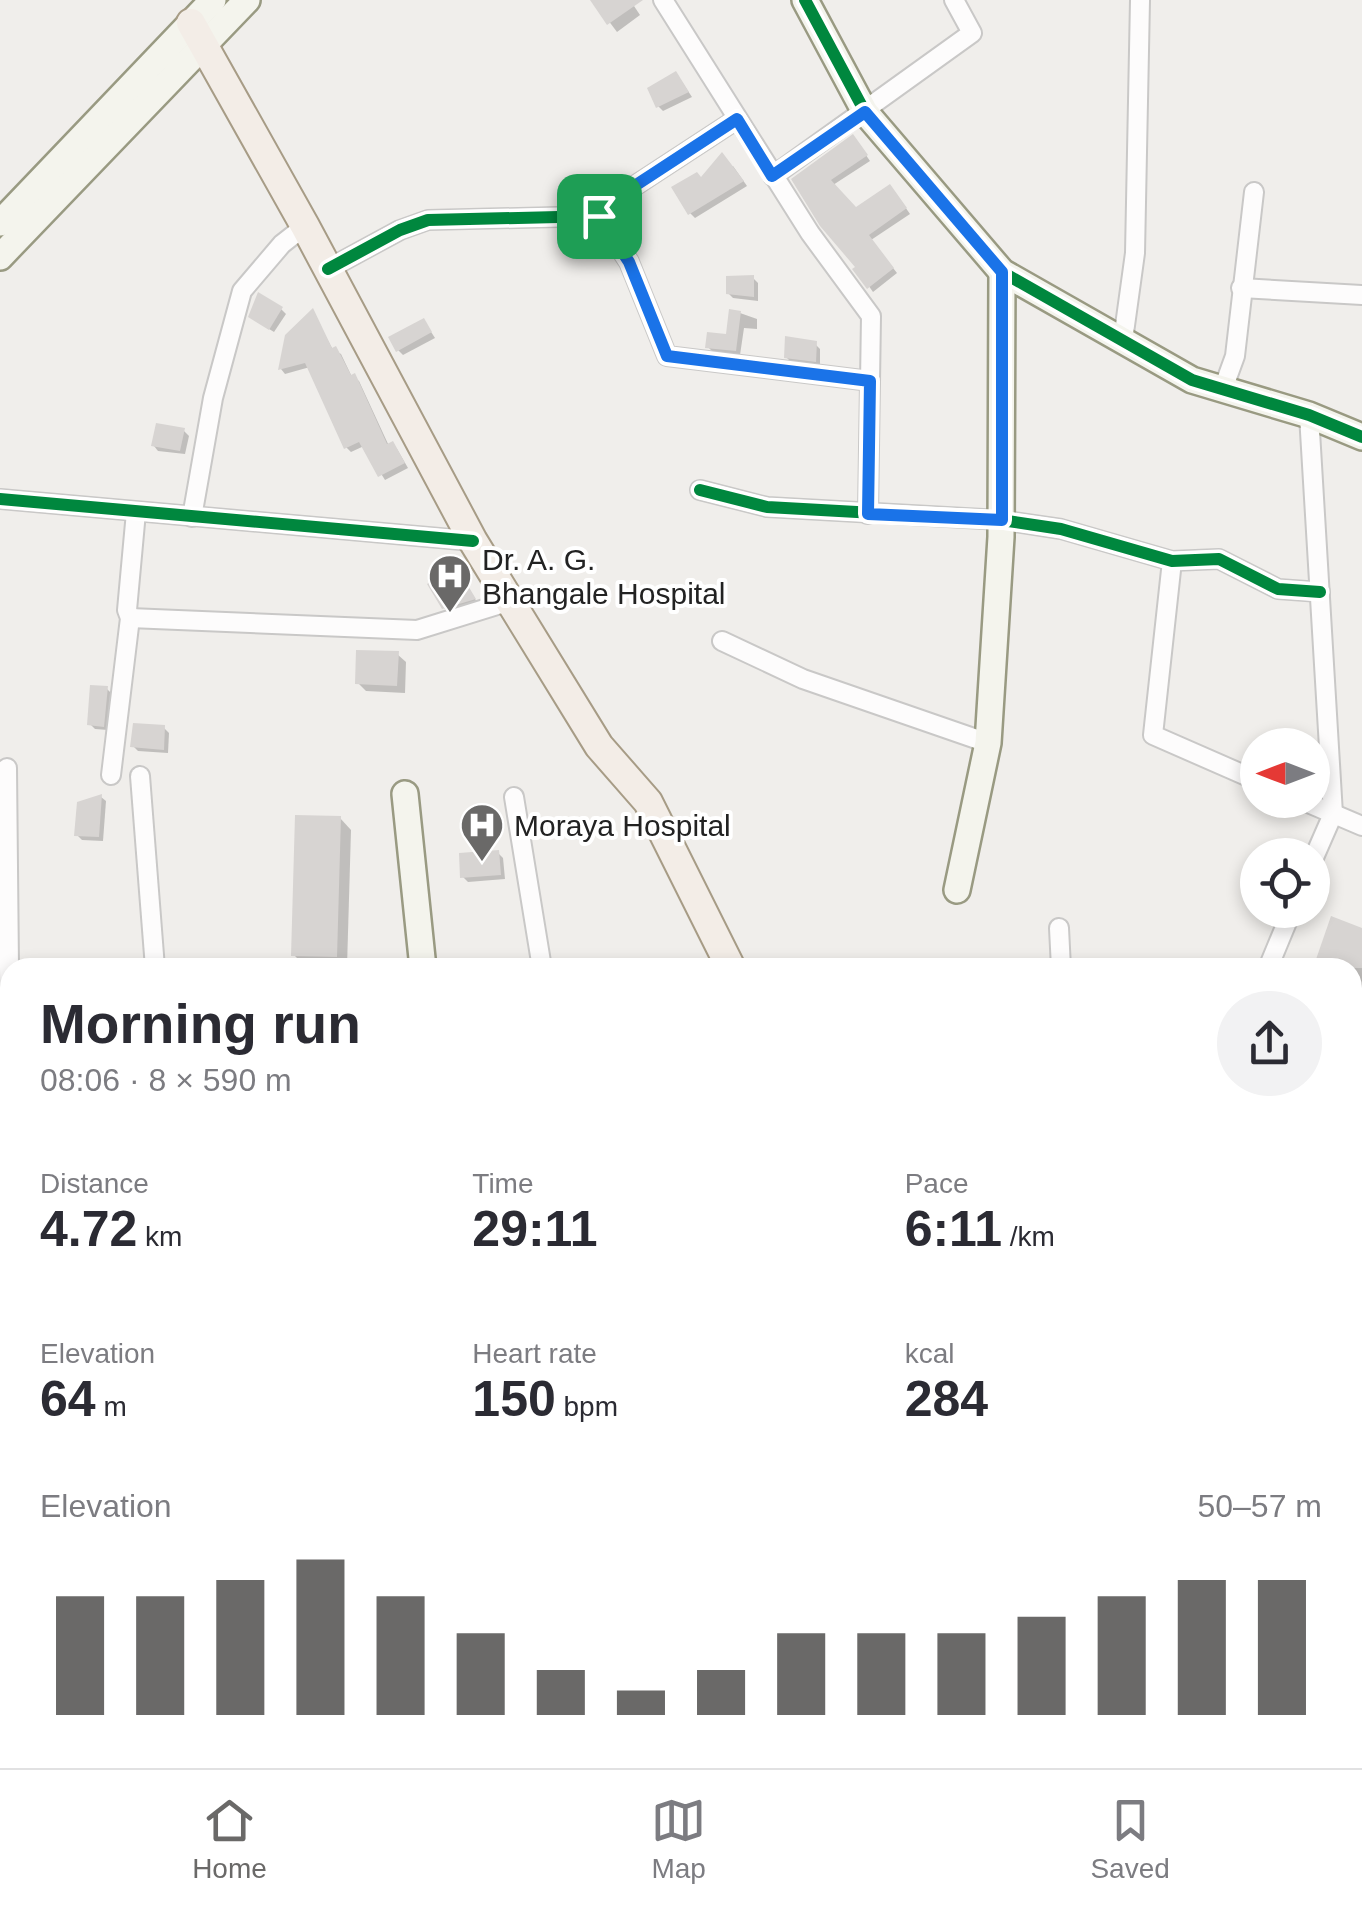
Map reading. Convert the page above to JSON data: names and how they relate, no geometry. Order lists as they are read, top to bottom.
{
  "places": {
    "hospital": ["Dr. A. G. Bhangale Hospital", "Moraya Hospital"]
  },
  "north": "left",
  "page": {
    "heading": ["Morning run", "08:06 · 8 × 590 m"],
    "stats": [
      ["Distance", "4.72 km"],
      ["Time", "29:11"],
      ["Pace", "6:11 /km"],
      ["Elevation", "64 m"],
      ["Heart rate", "150 bpm"],
      ["kcal", "284"]
    ],
    "chart": ["Elevation", "50–57 m"],
    "tabs": ["Home", "Map", "Saved"]
  }
}
